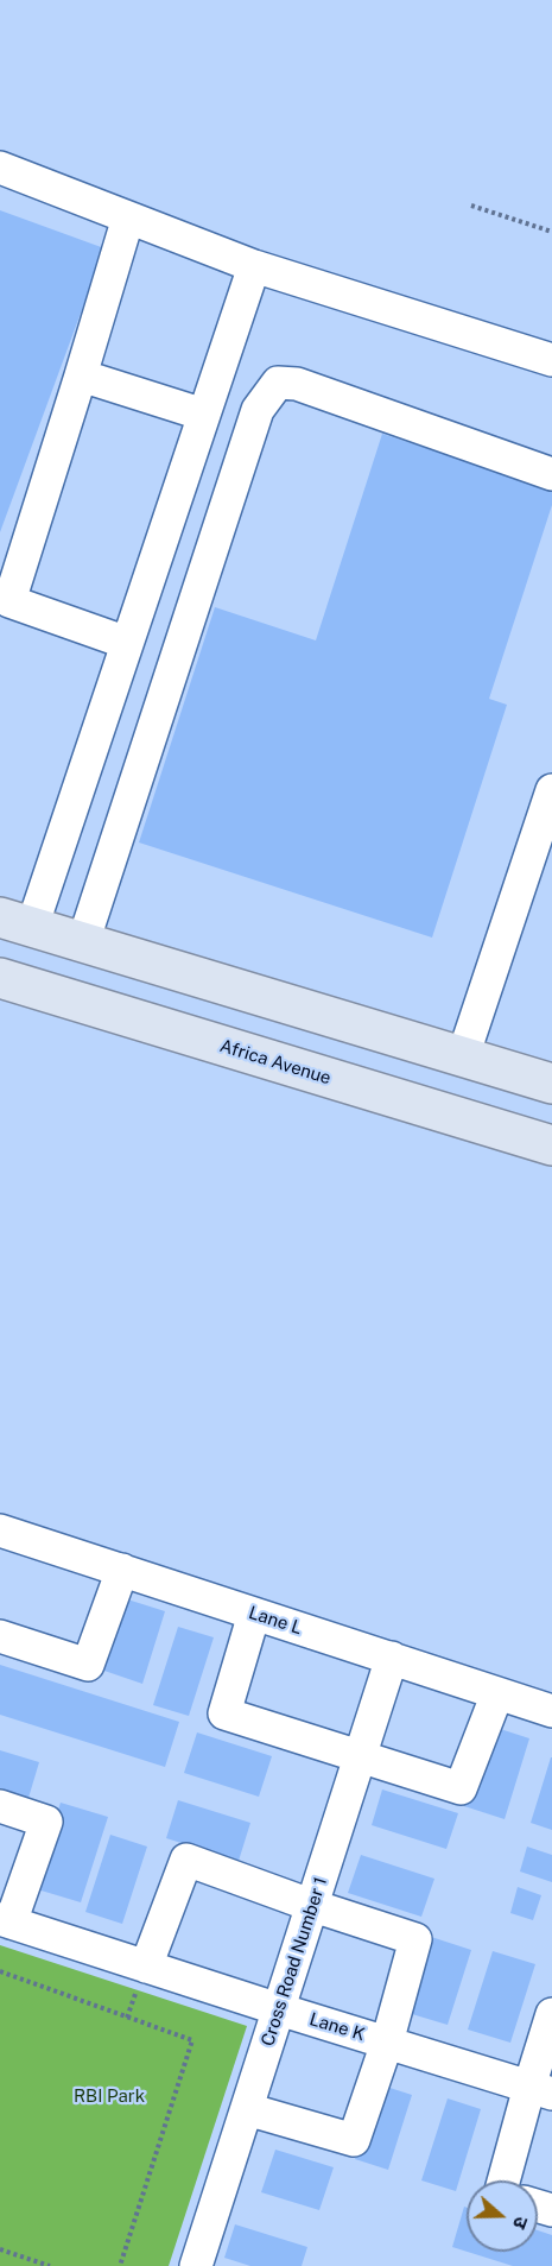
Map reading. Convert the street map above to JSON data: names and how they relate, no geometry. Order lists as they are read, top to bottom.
{
  "streets": {
    "main road": ["Africa Avenue"],
    "street": ["Lane L", "Cross Road Number 1", "Lane K"]
  },
  "crossings": [
    ["Lane L", "Cross Road Number 1"],
    ["Cross Road Number 1", "Lane K"]
  ],
  "parks": ["RBI Park"],
  "north": "right"
}
